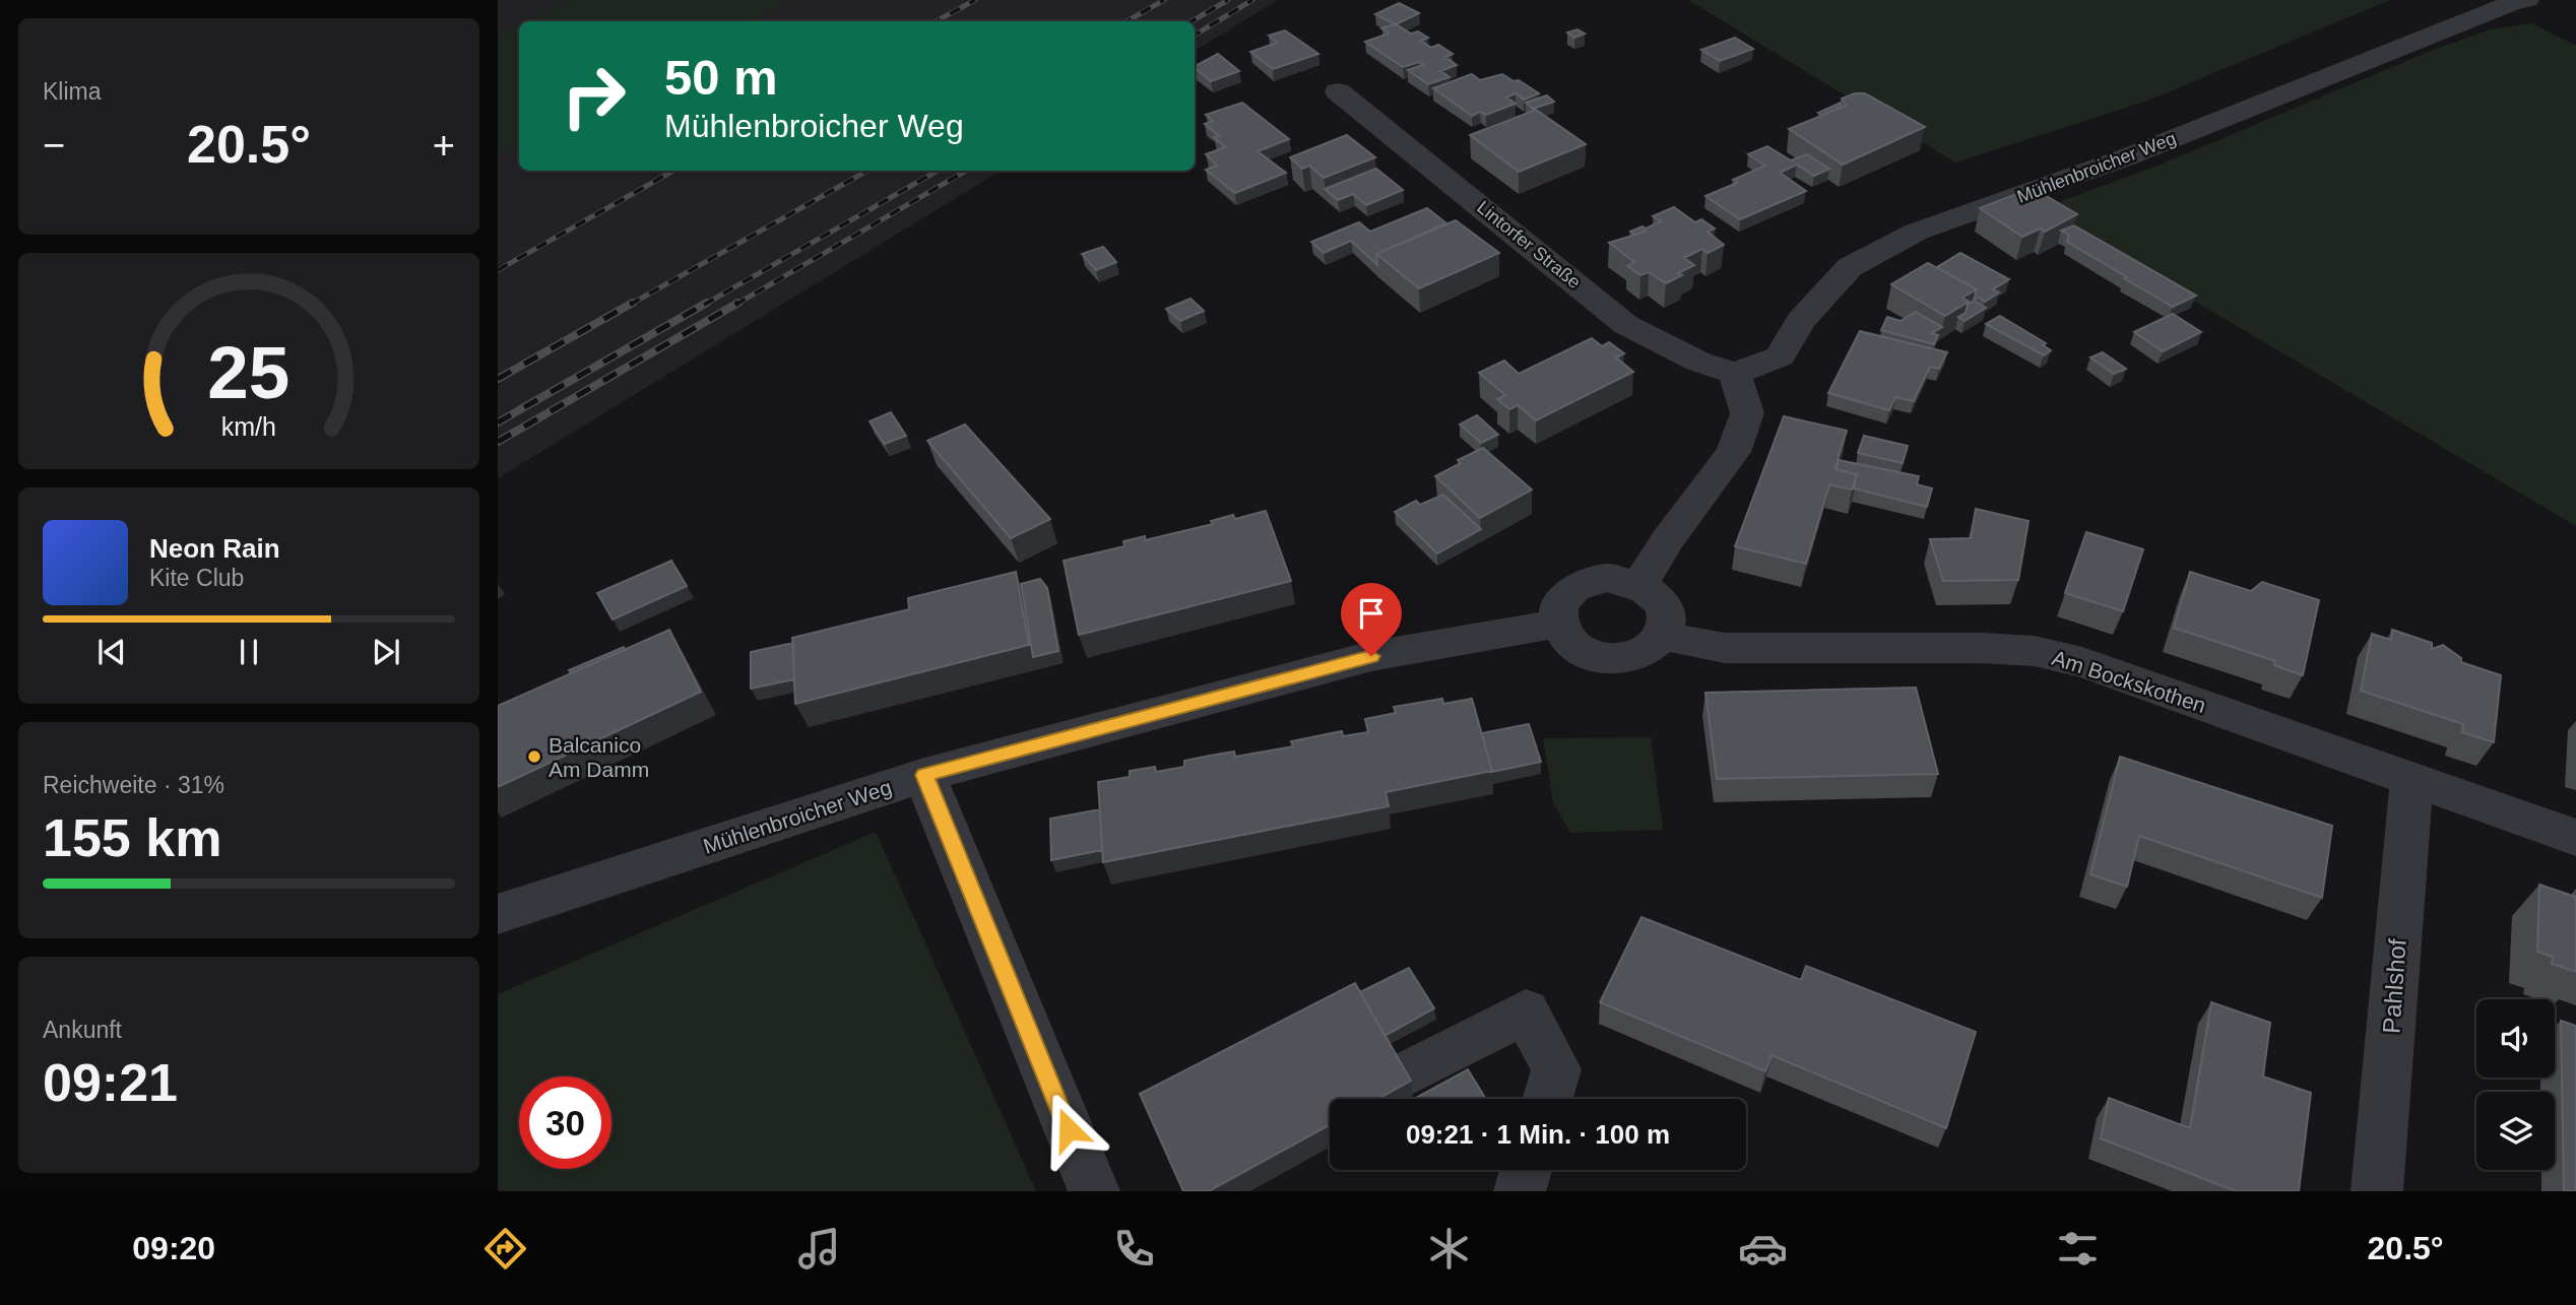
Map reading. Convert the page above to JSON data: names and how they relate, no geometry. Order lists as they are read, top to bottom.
{
  "streets": {
    "street": [
      "Mühlenbroicher Weg",
      "Lintorfer Straße",
      "Am Bockskothen",
      "Pahlshof"
    ]
  },
  "crossings": [
    ["Mühlenbroicher Weg", "Lintorfer Straße"],
    ["Mühlenbroicher Weg", "Am Bockskothen"],
    ["Am Bockskothen", "Pahlshof"]
  ],
  "places": ["Balcanico Am Damm"],
  "page": {
    "tile": [
      "Klima",
      ["Reichweite · 31%", "155 km"],
      ["Ankunft", "09:21"]
    ],
    "turn": ["50 m", "Mühlenbroicher Weg"],
    "heat": ["−", "20.5°", "+"],
    "song": ["Neon Rain", "Kite Club"],
    "limit": "30",
    "trip": "09:21 · 1 Min. · 100 m",
    "tabs": ["09:20", "20.5°"],
    "gauge": ["25", "km/h"]
  }
}
